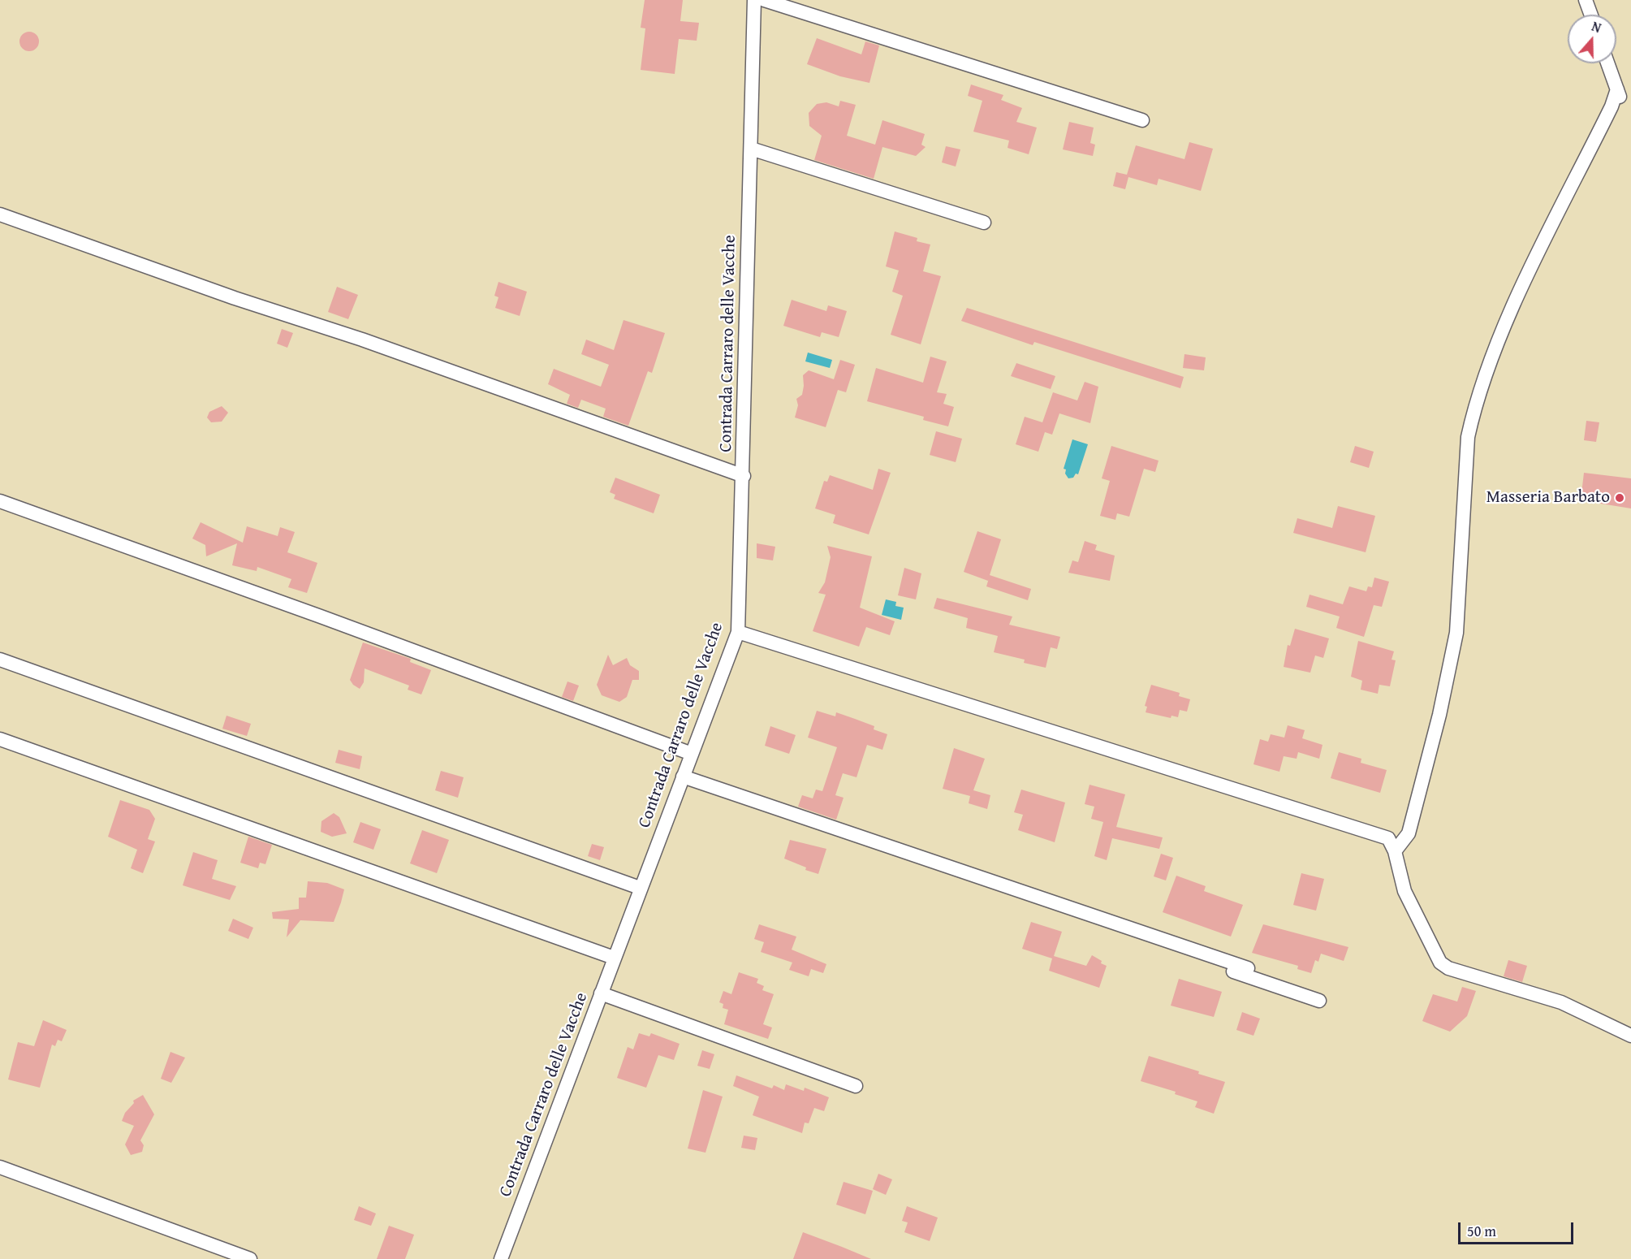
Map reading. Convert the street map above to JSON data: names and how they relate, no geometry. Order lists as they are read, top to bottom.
{
  "streets": {
    "street": ["Contrada Carraro delle Vacche"]
  },
  "places": ["Masseria Barbato"],
  "scale_bar": "50 m",
  "north": "top"
}
